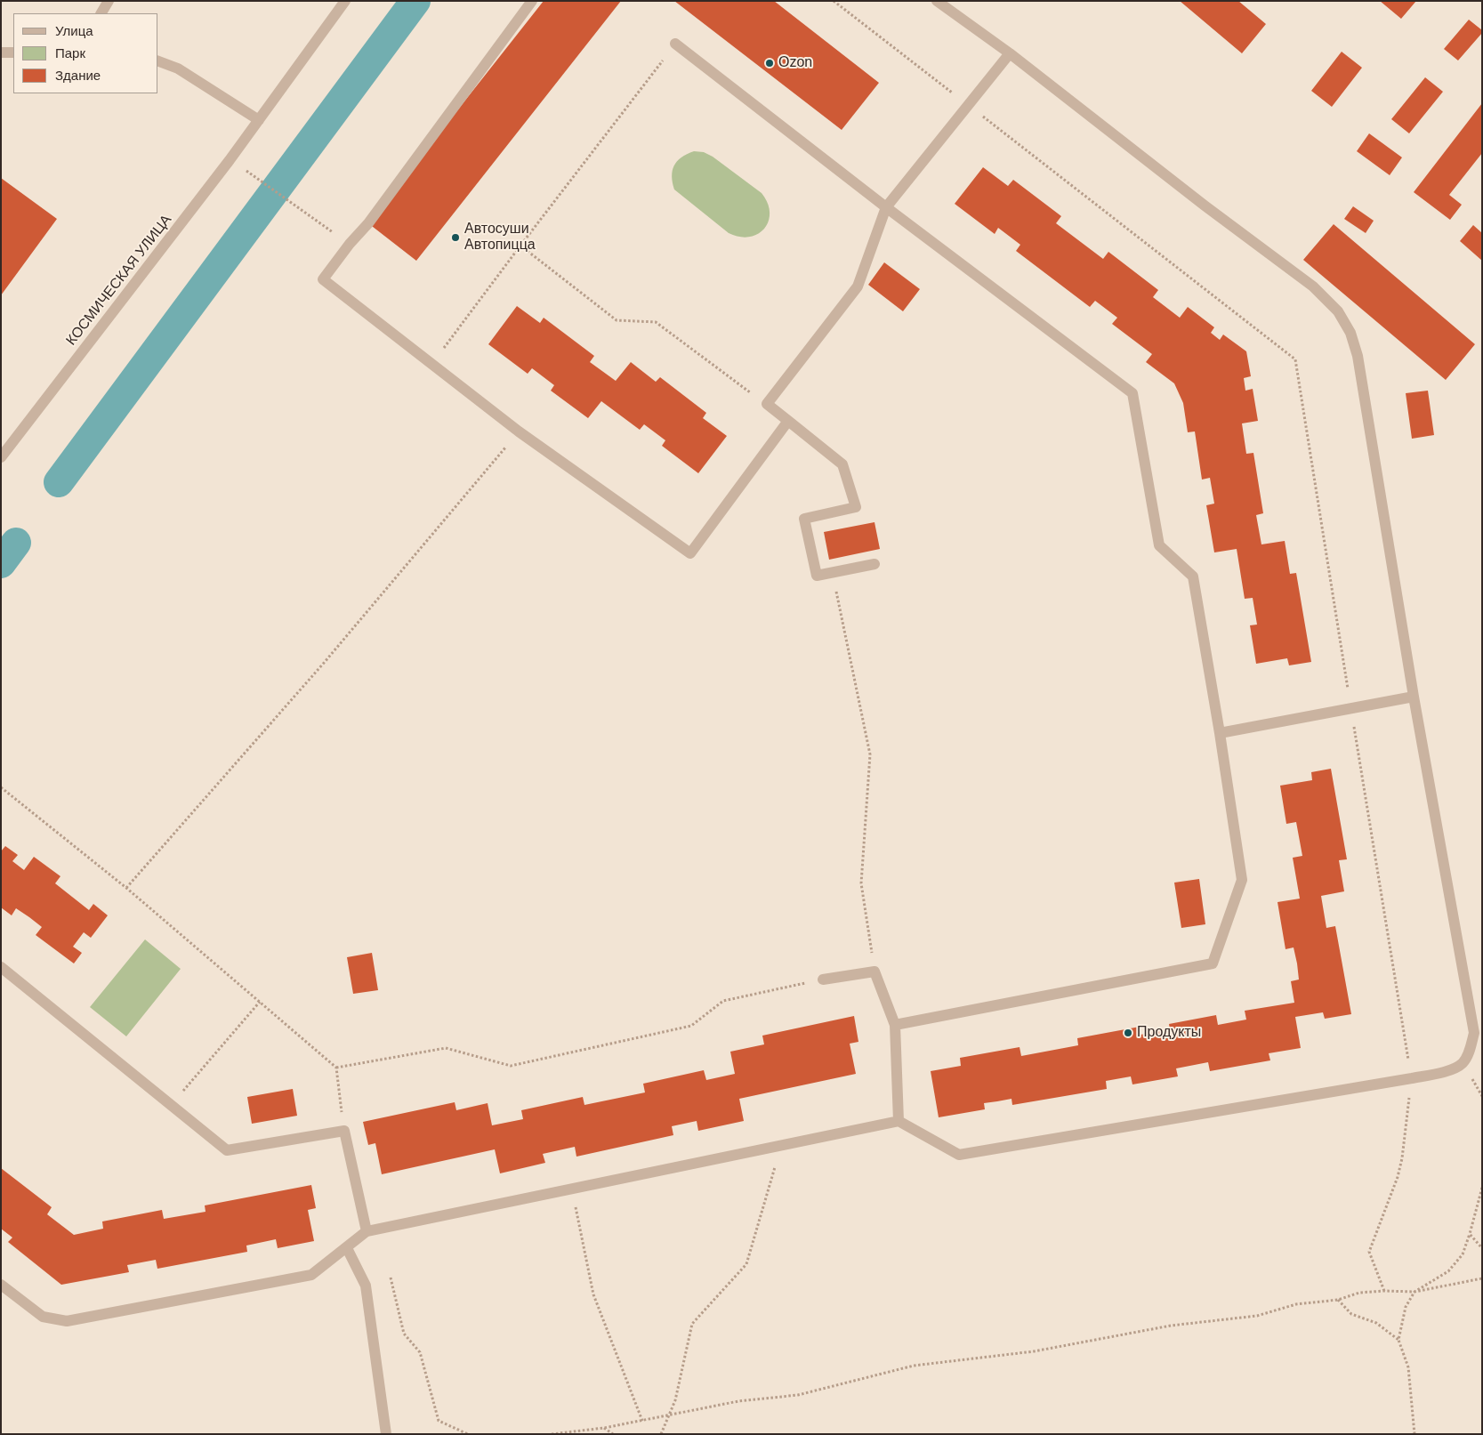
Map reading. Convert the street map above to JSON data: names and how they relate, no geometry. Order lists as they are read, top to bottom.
{
  "streets": {
    "street": ["КОСМИЧЕСКАЯ УЛИЦА"]
  },
  "places": ["Ozon", "Автосуши Автопицца", "Продукты"],
  "legend": ["Улица", "Парк", "Здание"]
}
